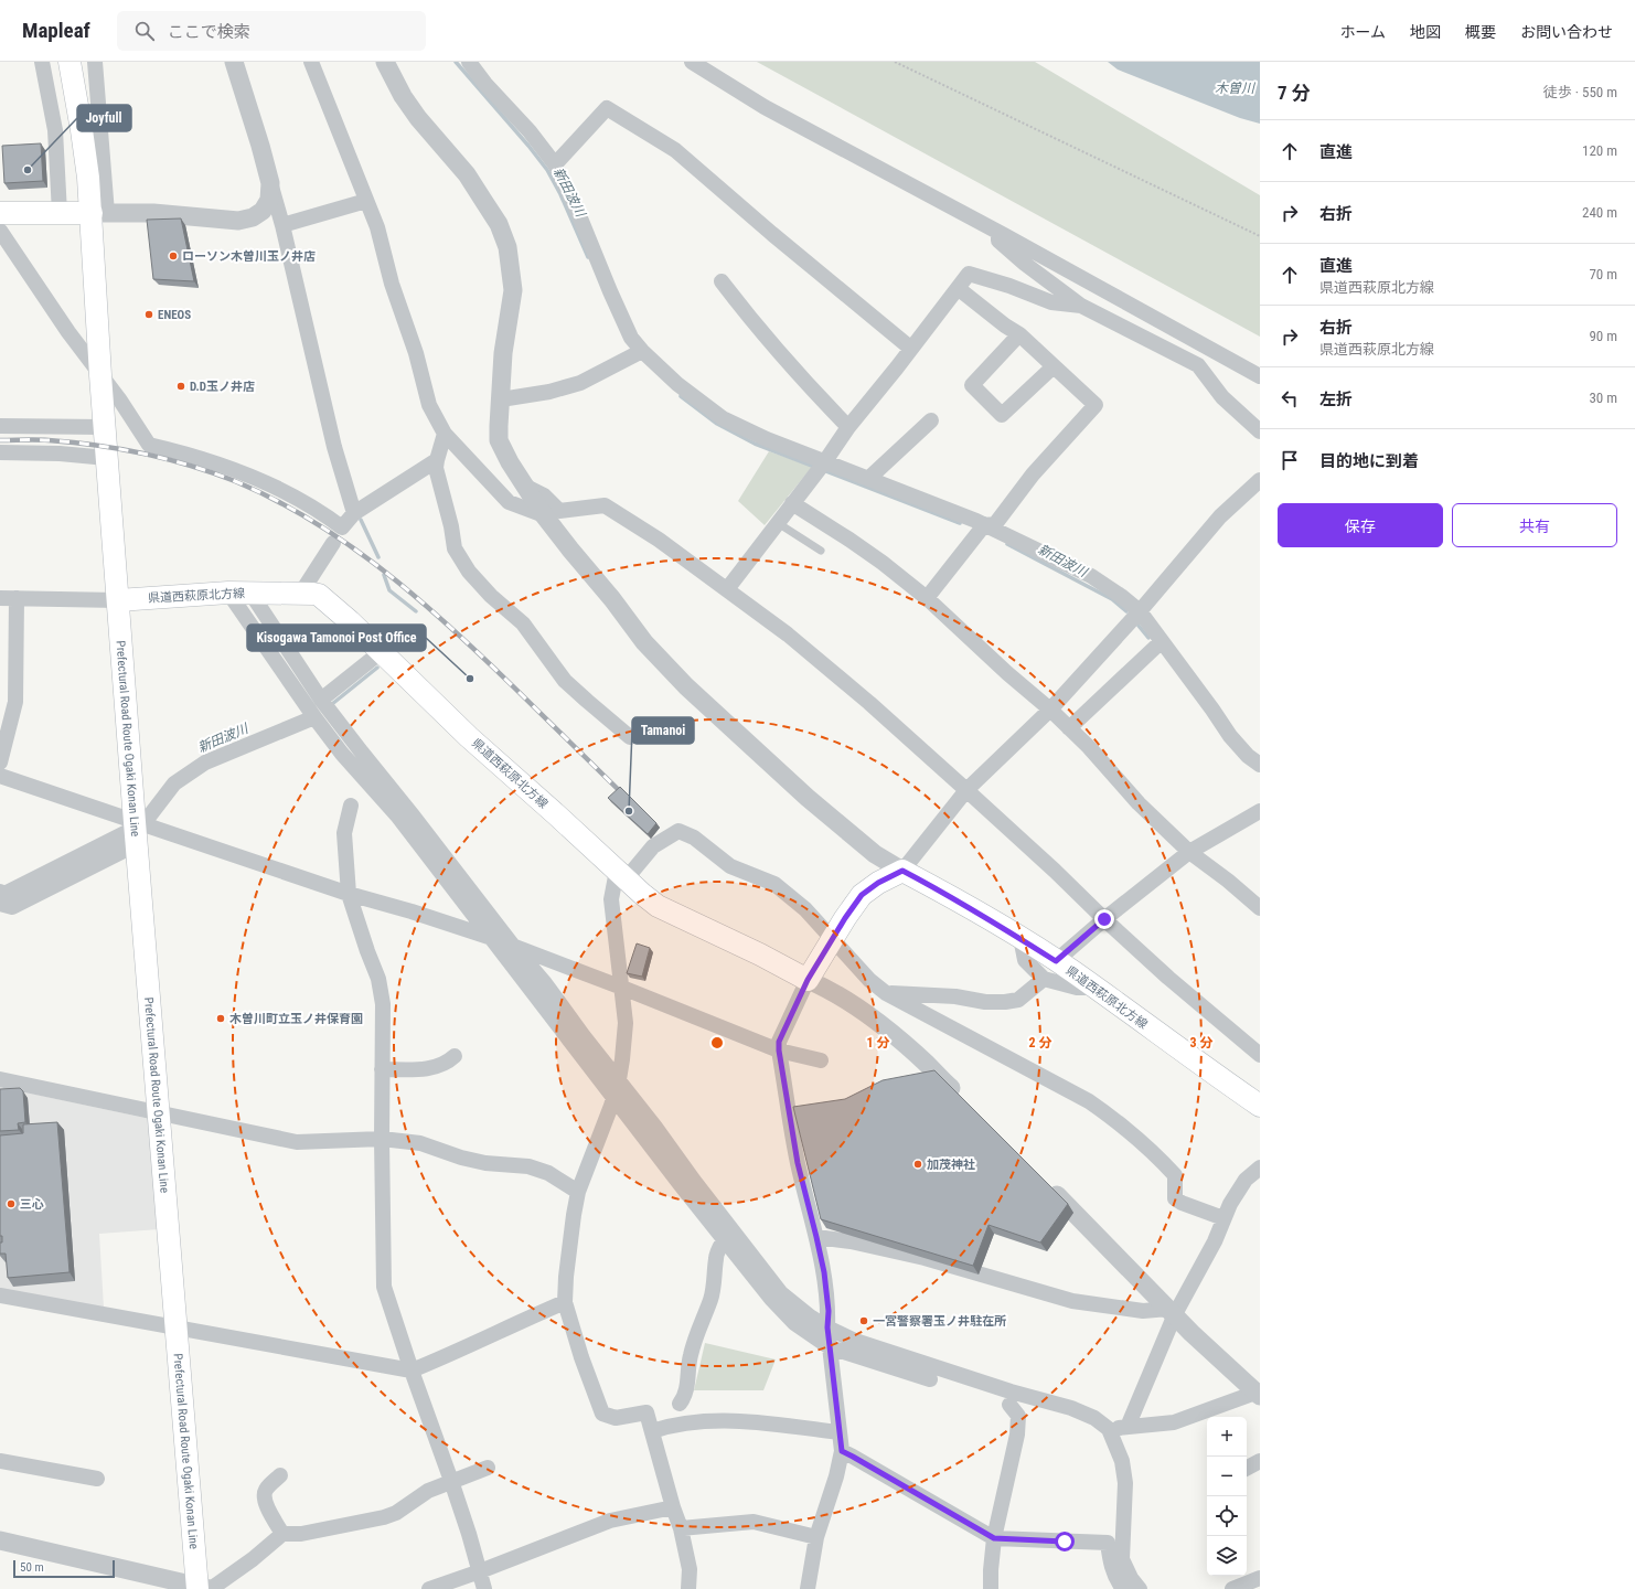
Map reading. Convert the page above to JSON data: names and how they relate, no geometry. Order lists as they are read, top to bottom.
{
  "streets": {
    "main road": ["県道西萩原北方線", "Prefectural Road Route Ogaki Konan Line"]
  },
  "crossings": [
    ["県道西萩原北方線", "Prefectural Road Route Ogaki Konan Line"]
  ],
  "water": ["木曽川", "新田波川"],
  "places": [
    "Joyfull",
    "ローソン木曽川玉ノ井店",
    "ENEOS",
    "D.D玉ノ井店",
    "Kisogawa Tamonoi Post Office",
    "Tamanoi",
    "木曽川町立玉ノ井保育園",
    "加茂神社",
    "三心",
    "一宮警察署玉ノ井駐在所"
  ],
  "scale_bar": "50 m",
  "page": {
    "header": "Mapleaf",
    "search": "ここで検索",
    "nav": [
      "ホーム",
      "地図",
      "概要",
      "お問い合わせ"
    ],
    "heading": ["7 分", "徒歩 · 550 m"],
    "list": [
      ["直進", "120 m"],
      ["右折", "240 m"],
      ["直進", "県道西萩原北方線", "70 m"],
      ["右折", "県道西萩原北方線", "90 m"],
      ["左折", "30 m"],
      "目的地に到着"
    ],
    "buttons": ["保存", "共有"],
    "map_buttons": ["+", "−"],
    "scale": "50 m"
  },
  "rings": ["1 分", "2 分", "3 分"]
}
